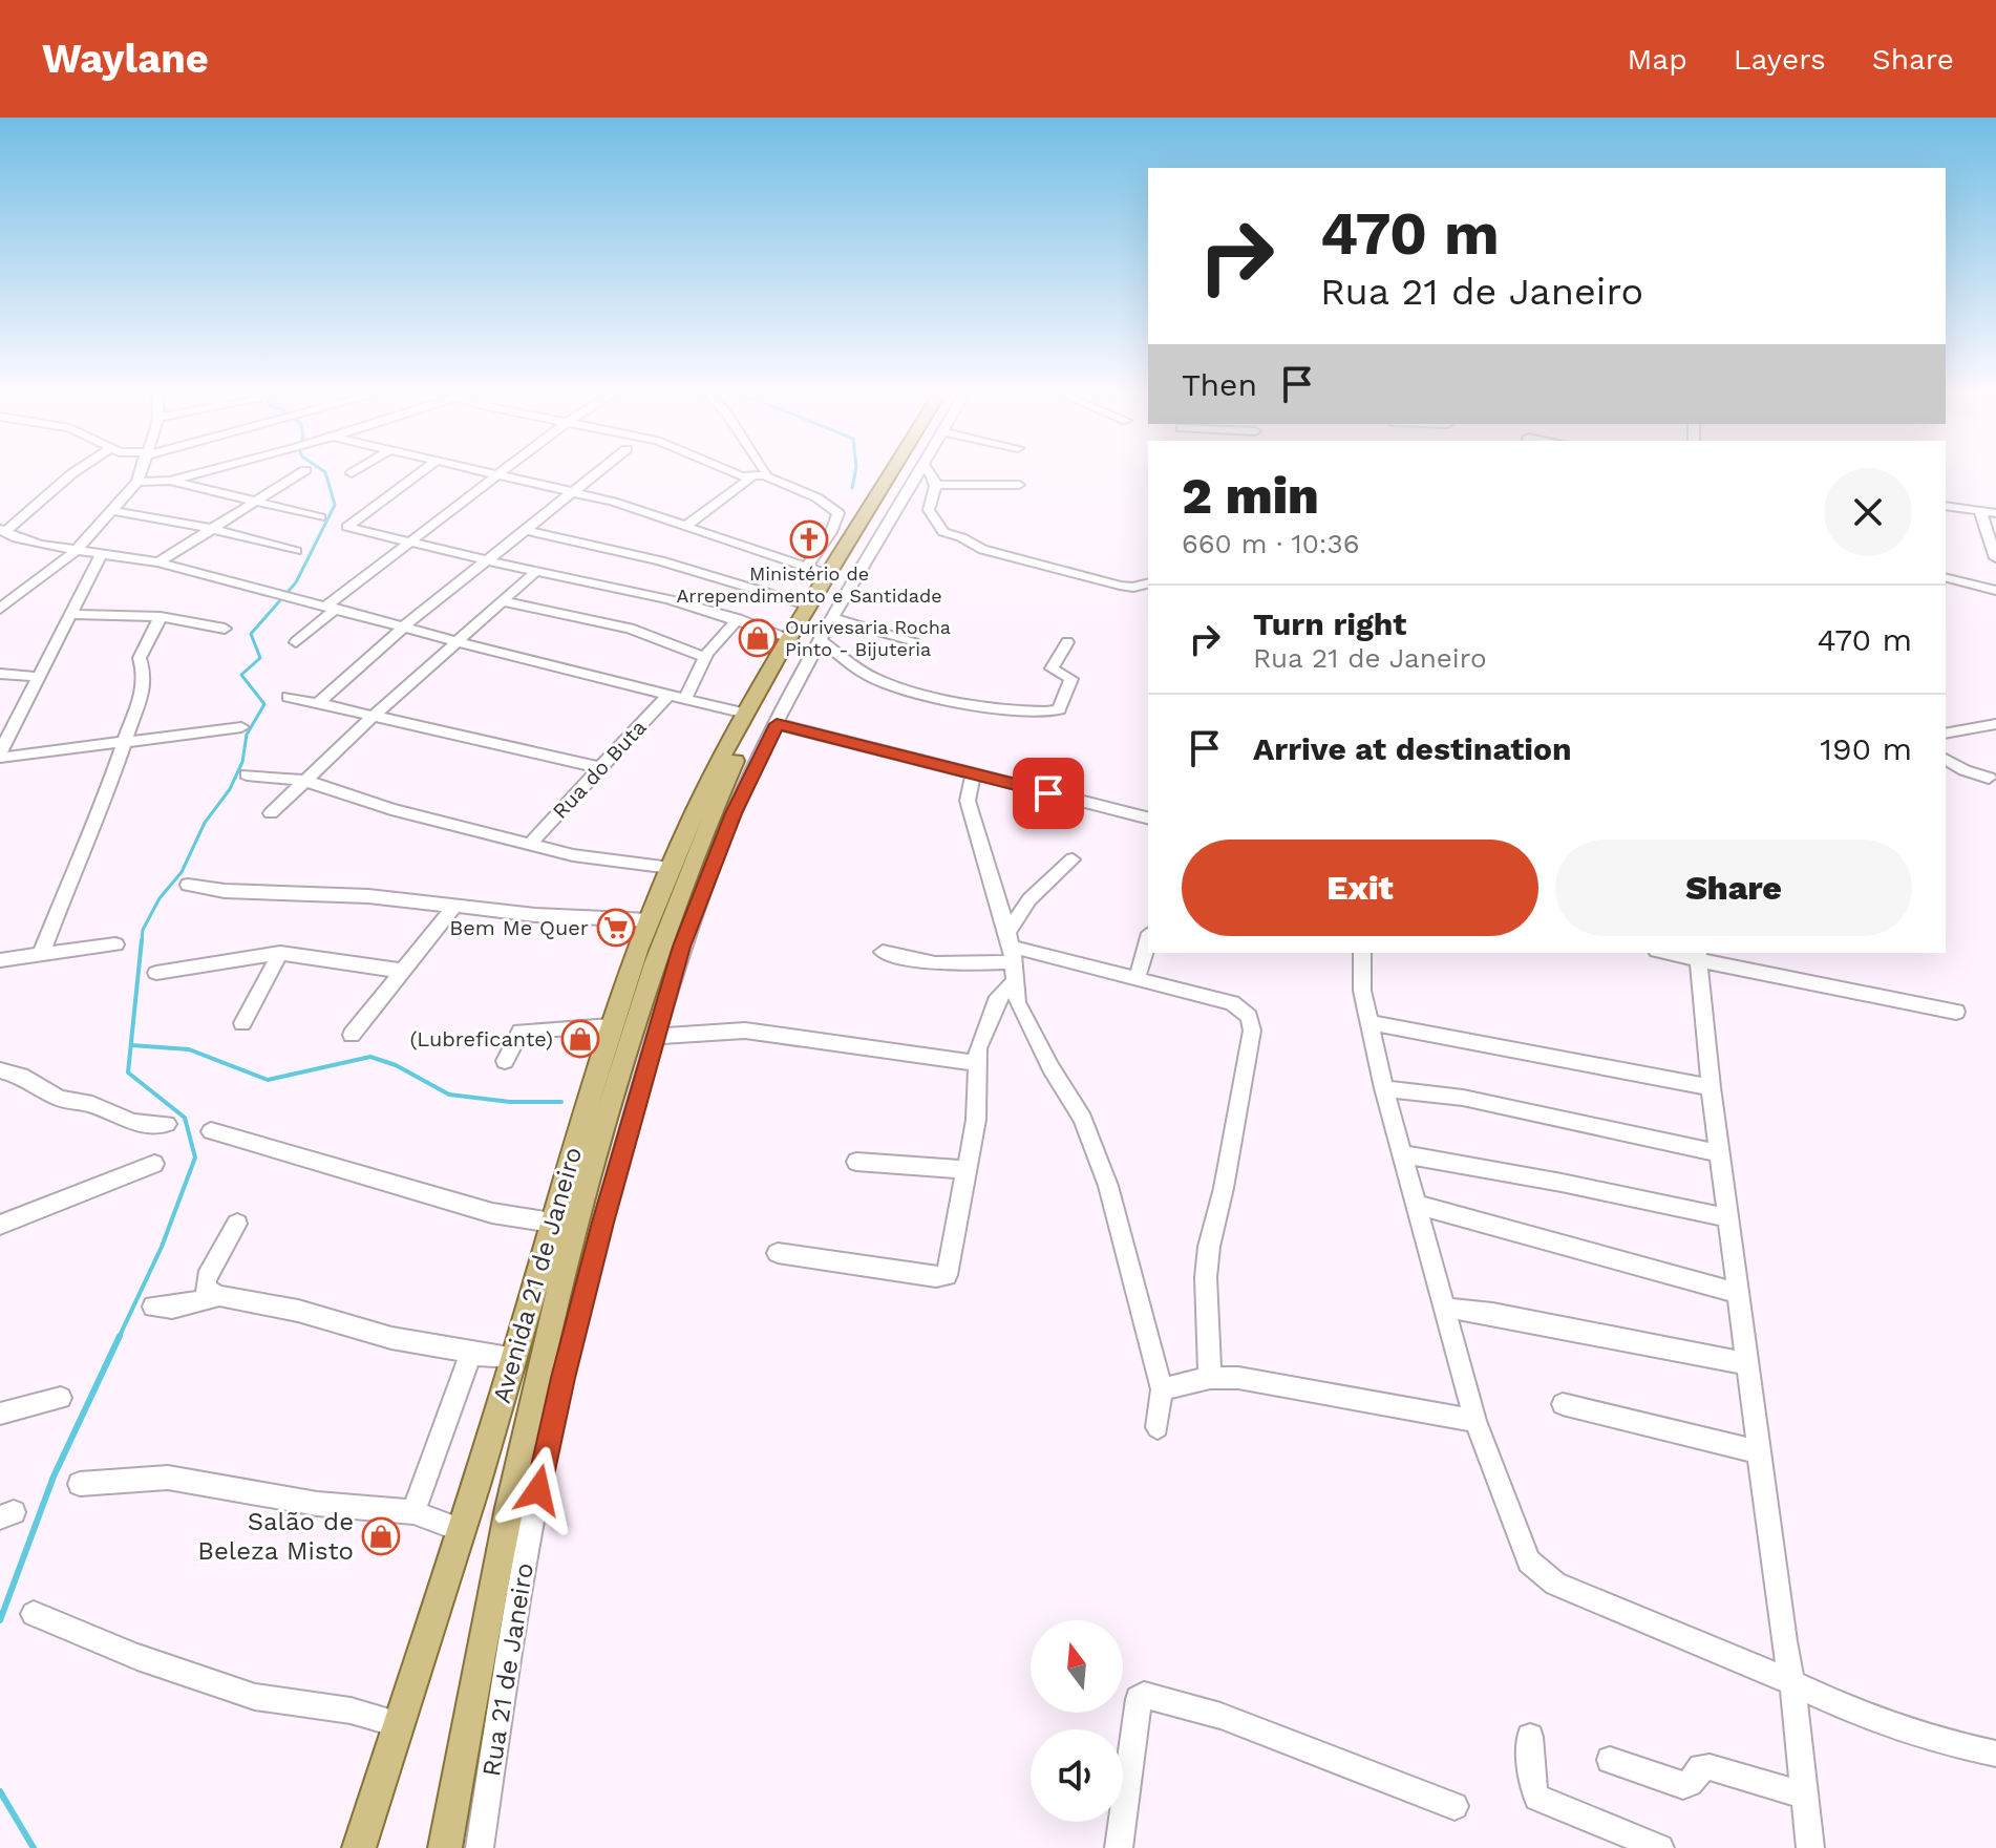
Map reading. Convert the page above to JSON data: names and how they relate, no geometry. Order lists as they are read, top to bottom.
{
  "streets": {
    "main road": ["Avenida 21 de Janeiro"],
    "street": ["Rua do Buta", "Rua 21 de Janeiro"]
  },
  "places": {
    "church": ["Ministério de Arrependimento e Santidade"],
    "shop": ["Ourivesaria Rocha Pinto - Bijuteria", "(Lubreficante)", "Salão de Beleza Misto"],
    "supermarket": ["Bem Me Quer"]
  },
  "north": "top",
  "page": {
    "header": "Waylane",
    "nav": ["Map", "Layers", "Share"],
    "turn": ["470 m", "Rua 21 de Janeiro"],
    "then": "Then",
    "heading": ["2 min", "660 m · 10:36"],
    "list": [
      {
        "name": "Turn right",
        "note": "Rua 21 de Janeiro",
        "value": "470 m"
      },
      {
        "name": "Arrive at destination",
        "value": "190 m"
      }
    ],
    "buttons": ["Exit", "Share"]
  }
}
